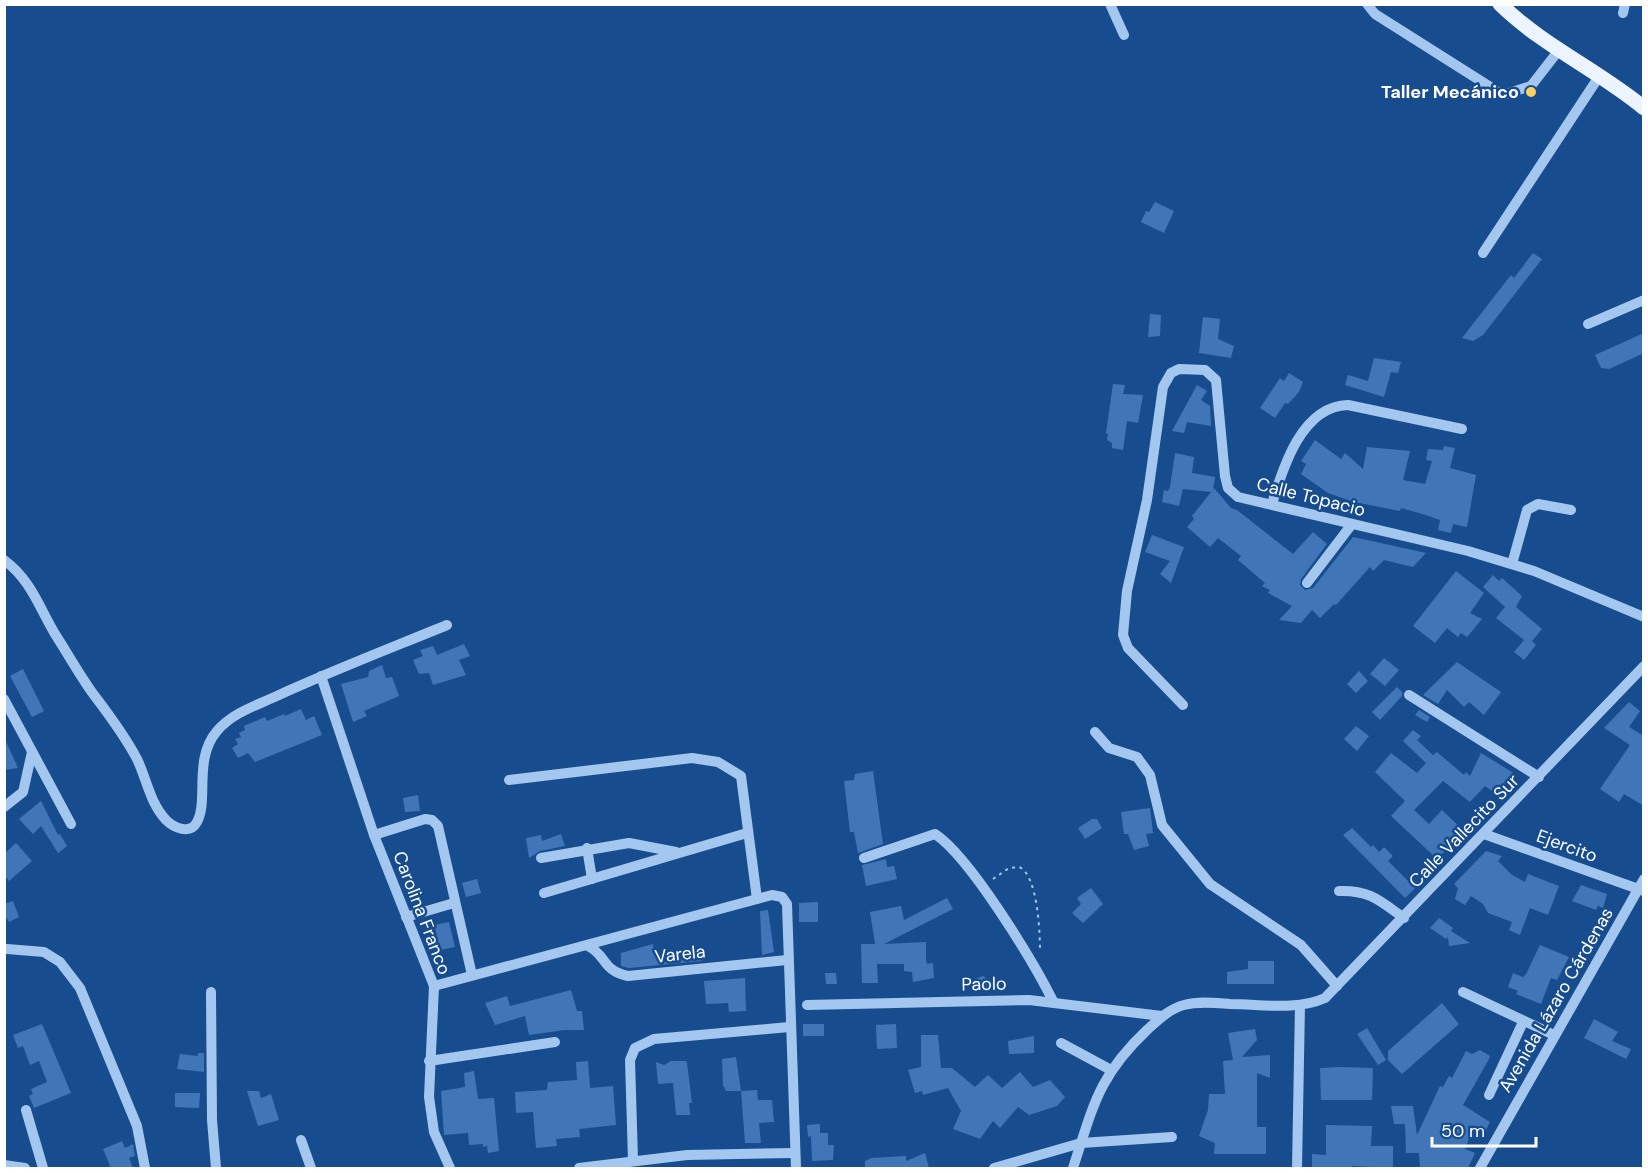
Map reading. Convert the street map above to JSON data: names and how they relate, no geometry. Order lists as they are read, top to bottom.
{
  "streets": {
    "street": [
      "Calle Topacio",
      "Calle Vallecito Sur",
      "Ejercito",
      "Carolina Franco",
      "Varela",
      "Paolo",
      "Avenida Lázaro Cárdenas"
    ]
  },
  "crossings": [
    ["Calle Vallecito Sur", "Ejercito"],
    ["Ejercito", "Avenida Lázaro Cárdenas"]
  ],
  "places": ["Taller Mecánico"],
  "scale_bar": "50 m"
}
